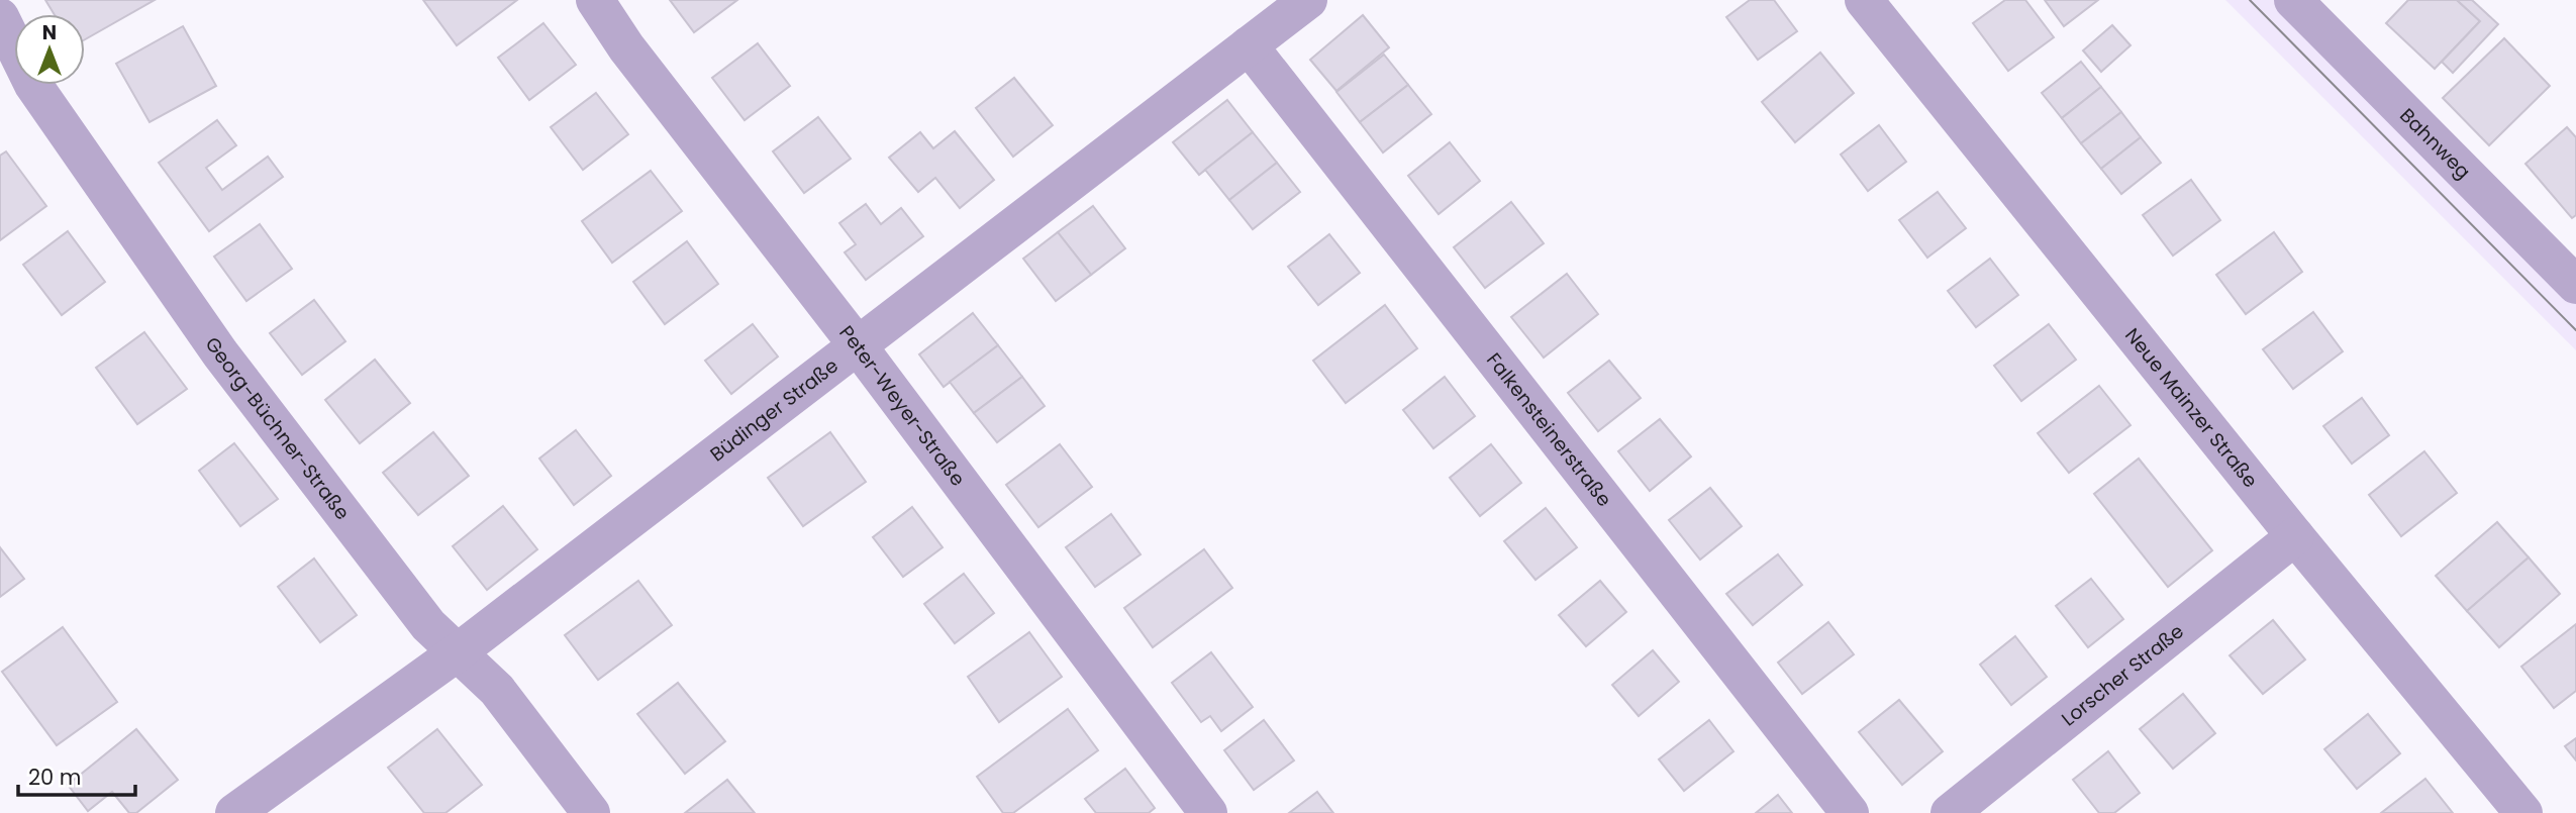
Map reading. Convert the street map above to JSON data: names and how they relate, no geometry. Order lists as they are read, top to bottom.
{
  "streets": {
    "street": [
      "Bahnweg",
      "Peter-Weyer-Straße",
      "Neue Mainzer Straße",
      "Büdinger Straße",
      "Georg-Büchner-Straße",
      "Falkensteinerstraße",
      "Lorscher Straße"
    ]
  },
  "crossings": [
    ["Peter-Weyer-Straße", "Büdinger Straße"],
    ["Neue Mainzer Straße", "Lorscher Straße"],
    ["Büdinger Straße", "Georg-Büchner-Straße"],
    ["Büdinger Straße", "Falkensteinerstraße"]
  ],
  "scale_bar": "20 m",
  "north": "top"
}
